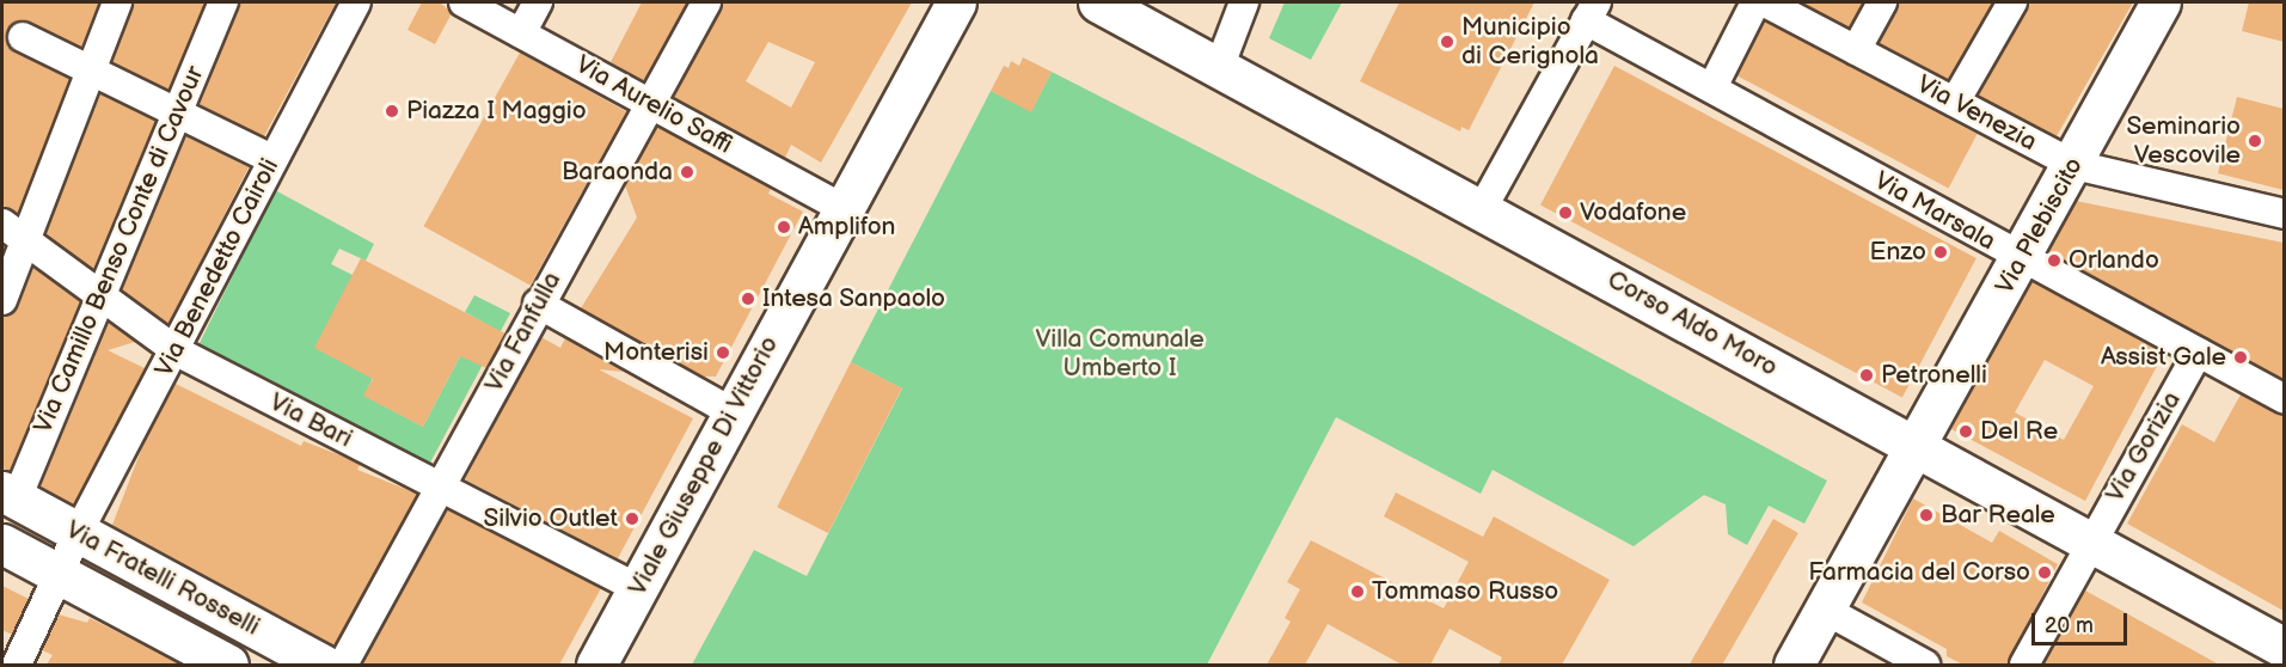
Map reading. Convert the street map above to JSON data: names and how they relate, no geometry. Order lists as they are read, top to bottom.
{
  "streets": {
    "street": [
      "Via Aurelio Saffi",
      "Via Venezia",
      "Via Marsala",
      "Via Plebiscito",
      "Via Camillo Benso Conte di Cavour",
      "Via Benedetto Cairoli",
      "Corso Aldo Moro",
      "Via Fanfulla",
      "Via Bari",
      "Via Gorizia",
      "Viale Giuseppe Di Vittorio",
      "Via Fratelli Rosselli"
    ]
  },
  "crossings": [
    ["Via Aurelio Saffi", "Via Fanfulla"],
    ["Via Aurelio Saffi", "Viale Giuseppe Di Vittorio"],
    ["Via Venezia", "Via Plebiscito"],
    ["Via Marsala", "Via Plebiscito"],
    ["Via Marsala", "Via Gorizia"],
    ["Via Plebiscito", "Corso Aldo Moro"],
    ["Via Camillo Benso Conte di Cavour", "Via Bari"],
    ["Via Camillo Benso Conte di Cavour", "Via Fratelli Rosselli"],
    ["Via Benedetto Cairoli", "Via Bari"],
    ["Via Benedetto Cairoli", "Via Fratelli Rosselli"],
    ["Corso Aldo Moro", "Via Gorizia"],
    ["Via Fanfulla", "Via Bari"],
    ["Via Bari", "Viale Giuseppe Di Vittorio"]
  ],
  "parks": ["Villa Comunale Umberto I"],
  "places": [
    "Municipio di Cerignola",
    "Piazza I Maggio",
    "Seminario Vescovile",
    "Baraonda",
    "Vodafone",
    "Amplifon",
    "Enzo",
    "Orlando",
    "Intesa Sanpaolo",
    "Monterisi",
    "Assist Gale",
    "Petronelli",
    "Del Re",
    "Bar Reale",
    "Silvio Outlet",
    "Farmacia del Corso",
    "Tommaso Russo"
  ],
  "scale_bar": "20 m"
}
